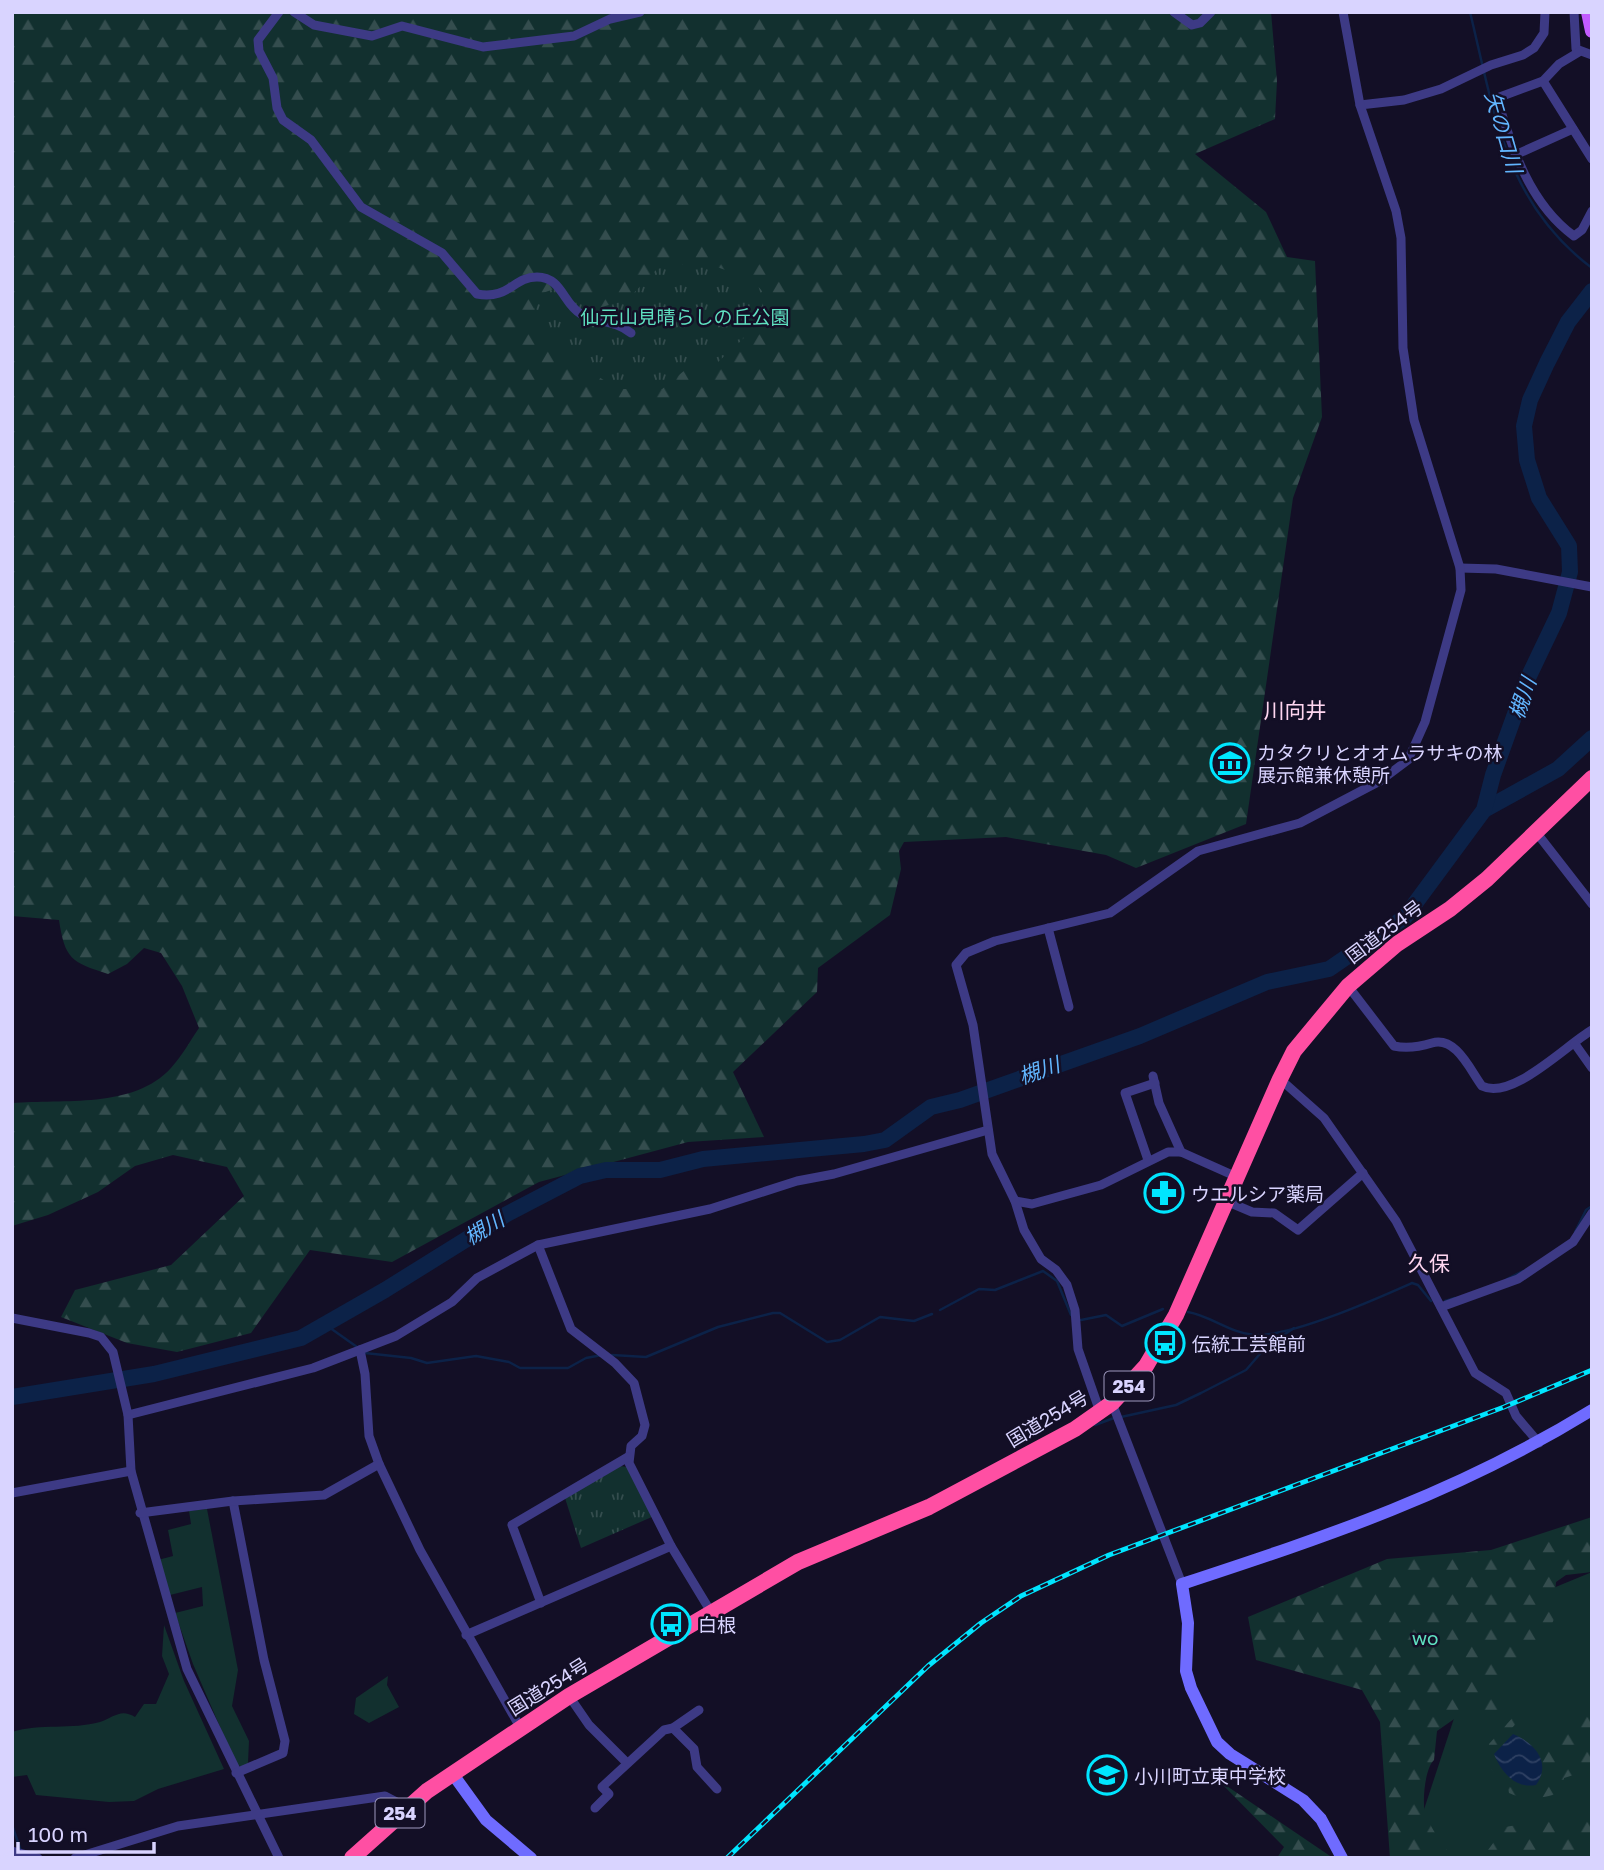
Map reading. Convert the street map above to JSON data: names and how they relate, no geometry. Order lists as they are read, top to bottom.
{
  "streets": {
    "highway": ["国道254号", "254"]
  },
  "districts": ["川向井", "久保"],
  "water": ["矢の口川", "槻川"],
  "parks": ["仙元山見晴らしの丘公園", "wo"],
  "places": {
    "museum": ["カタクリとオオムラサキの林 展示館兼休憩所"],
    "pharmacy": ["ウエルシア薬局"],
    "bus stop": ["伝統工芸館前", "白根"],
    "school or university": ["小川町立東中学校"]
  },
  "scale_bar": "100 m"
}
